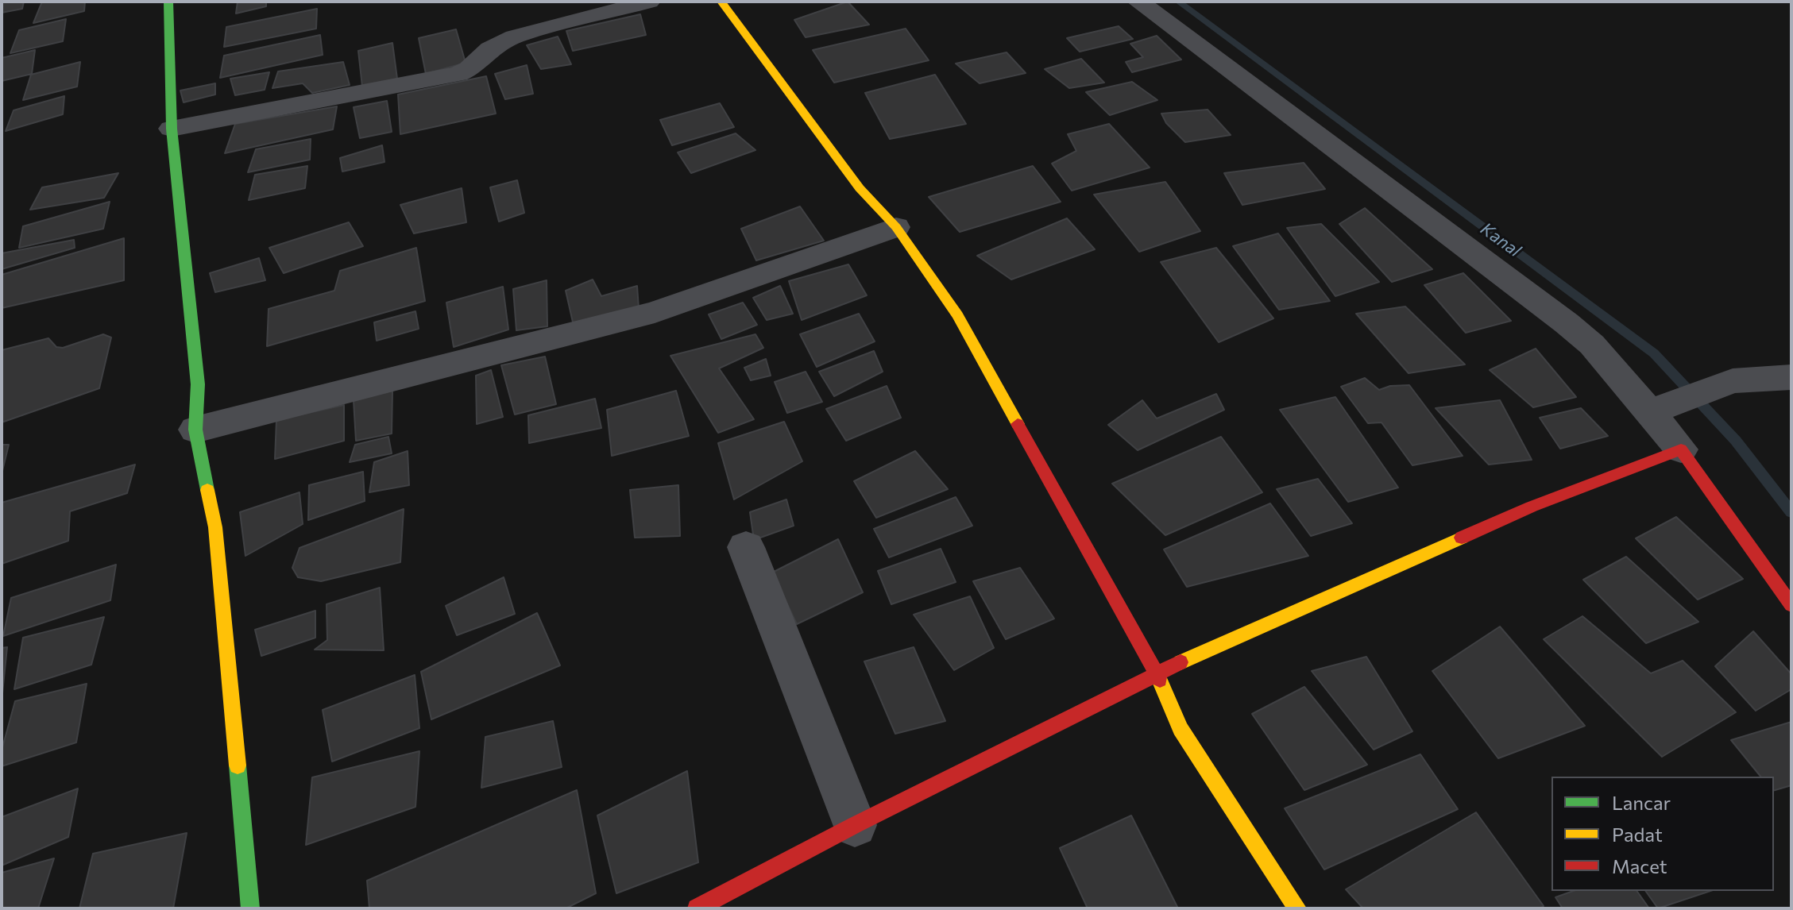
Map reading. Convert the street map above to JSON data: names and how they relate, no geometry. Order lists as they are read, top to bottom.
{
  "water": ["Kanal"],
  "legend": ["Lancar", "Padat", "Macet"]
}
